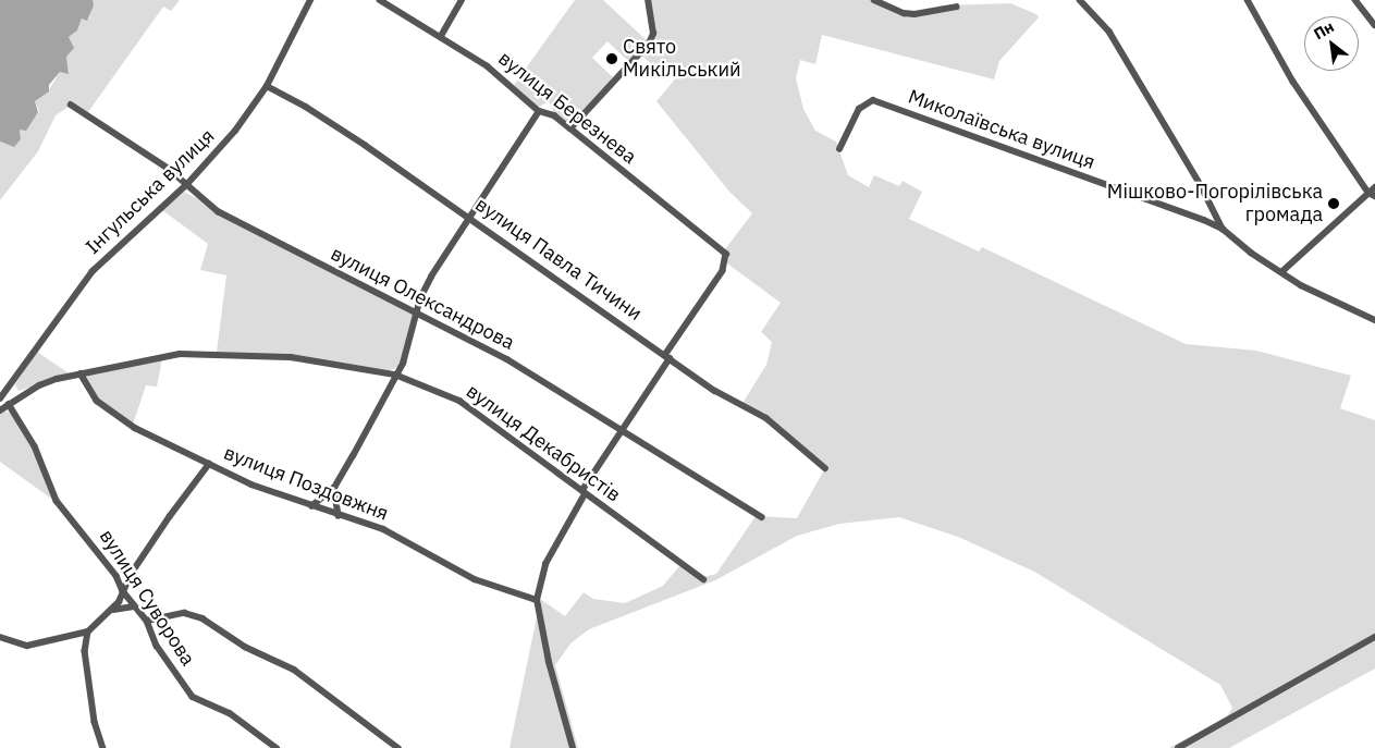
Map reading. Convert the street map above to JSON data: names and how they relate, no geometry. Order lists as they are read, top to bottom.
{
  "streets": {
    "street": [
      "вулиця Березнева",
      "Миколаївська вулиця",
      "Інгульська вулиця",
      "вулиця Павла Тичини",
      "вулиця Олександрова",
      "вулиця Декабристів",
      "вулиця Поздовжня",
      "вулиця Суворова"
    ]
  },
  "crossings": [
    ["вулиця Березнева", "вулиця Павла Тичини"],
    ["Інгульська вулиця", "вулиця Павла Тичини"],
    ["Інгульська вулиця", "вулиця Олександрова"],
    ["вулиця Декабристів", "вулиця Поздовжня"],
    ["вулиця Декабристів", "вулиця Суворова"]
  ],
  "places": ["Свято Микільський", "Мішково-Погорілівська громада"],
  "north": "top left"
}
